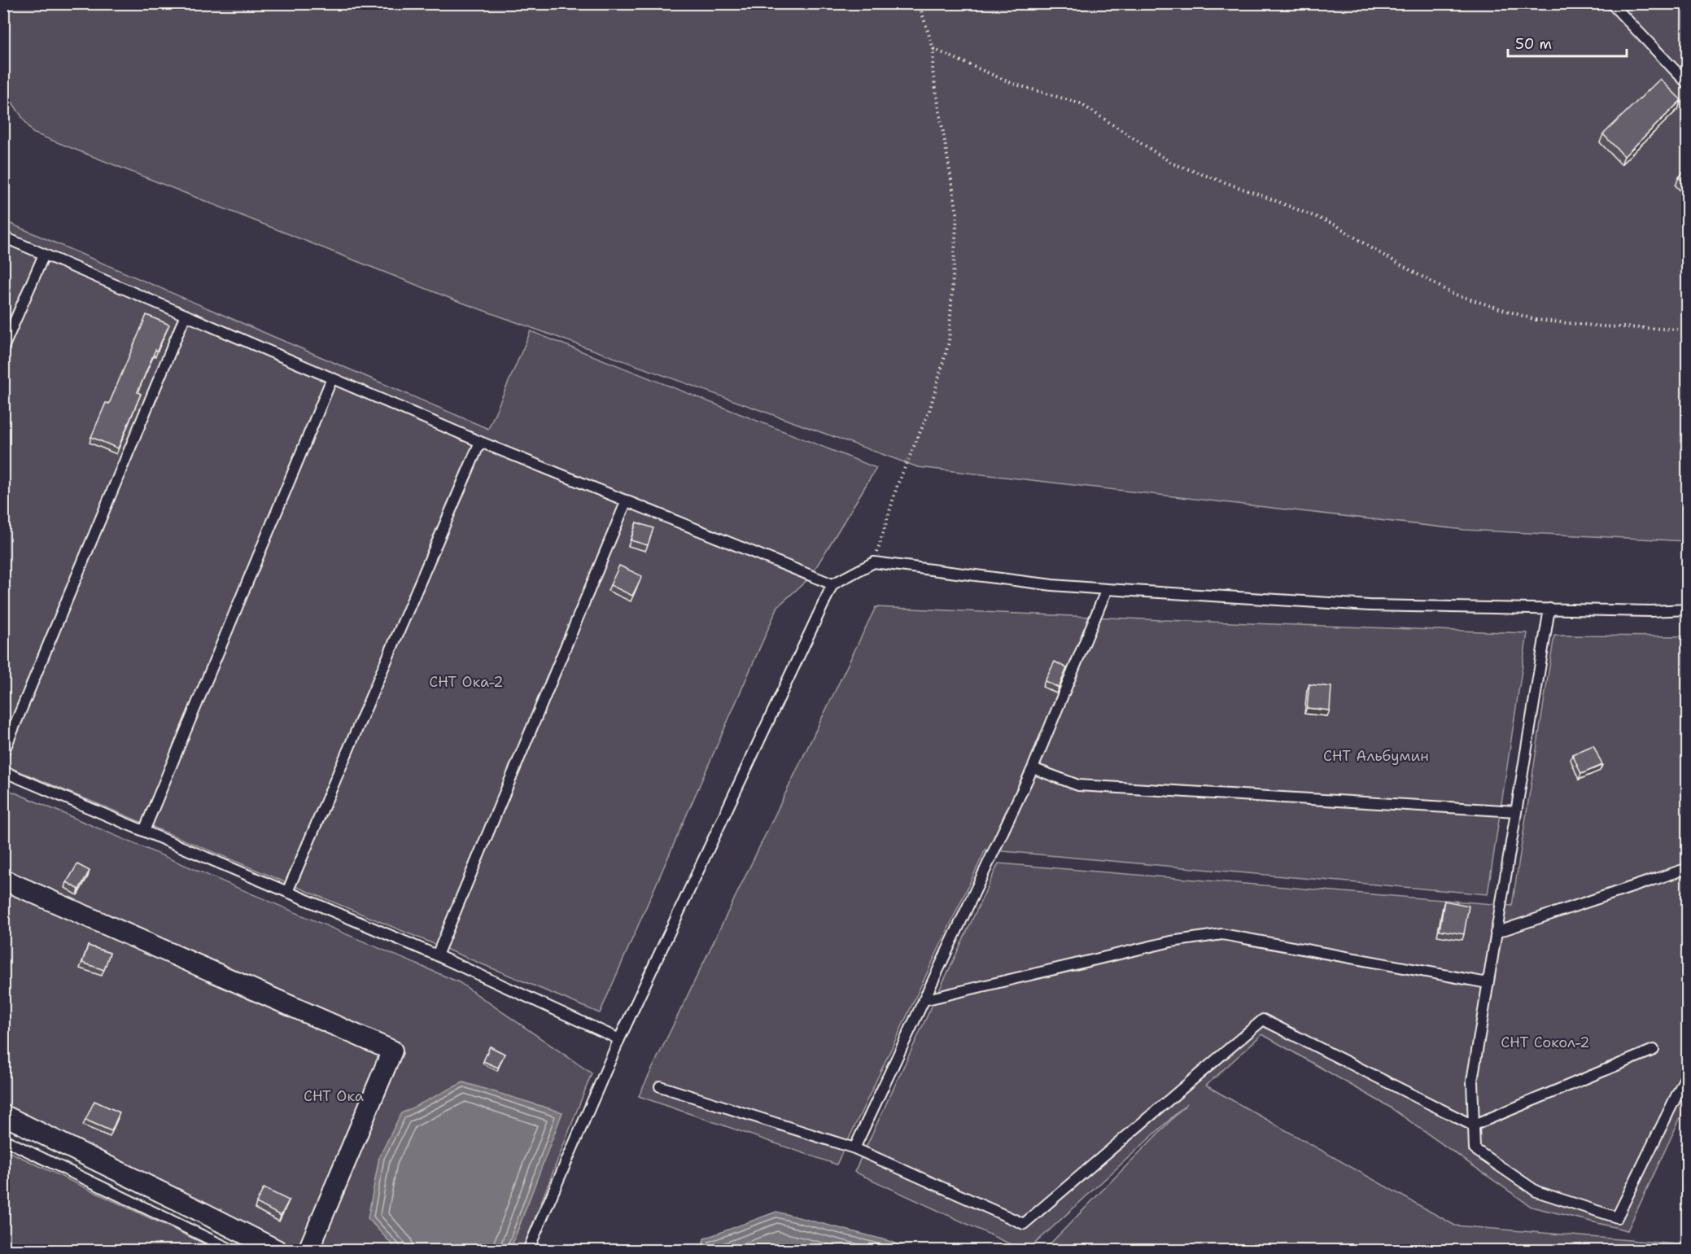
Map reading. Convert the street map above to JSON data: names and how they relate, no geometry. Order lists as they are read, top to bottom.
{
  "parks": [
    "СНТ Ока-2",
    "СНТ Альбумин",
    "СНТ Сокол-2",
    "СНТ Ока"
  ],
  "scale_bar": "50 m"
}
